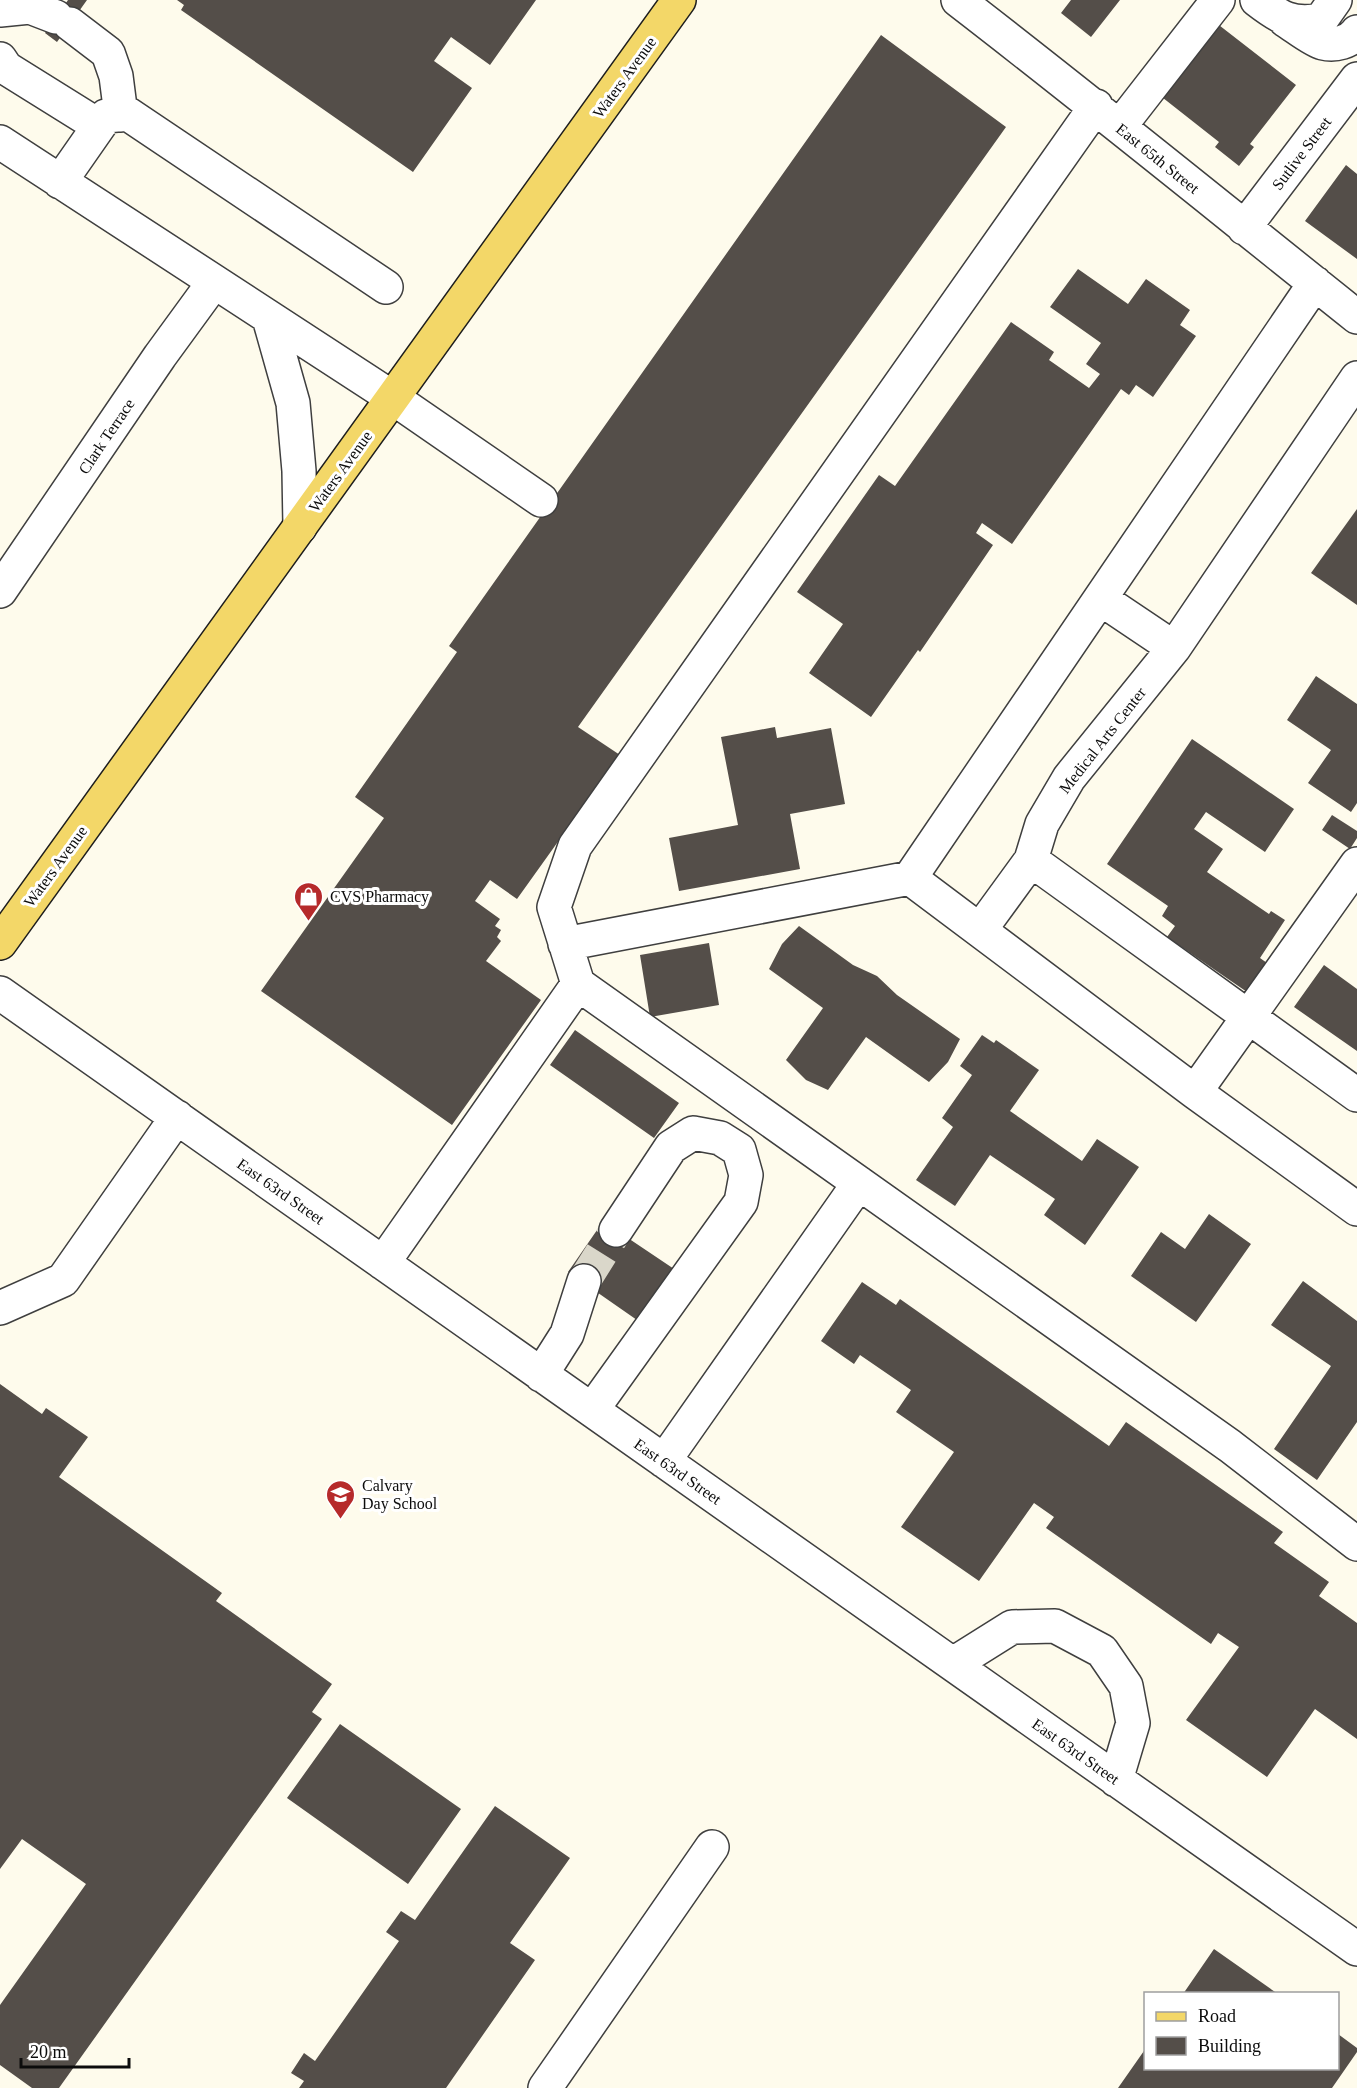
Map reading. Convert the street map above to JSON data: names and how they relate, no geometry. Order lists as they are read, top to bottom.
{
  "streets": {
    "main road": ["Waters Avenue"],
    "street": [
      "Sutlive Street",
      "East 65th Street",
      "Clark Terrace",
      "Medical Arts Center",
      "East 63rd Street"
    ]
  },
  "crossings": [
    ["Sutlive Street", "East 65th Street"]
  ],
  "places": {
    "shop": ["CVS Pharmacy"],
    "school or university": ["Calvary Day School"]
  },
  "legend": ["Road", "Building"],
  "scale_bar": "20 m"
}
